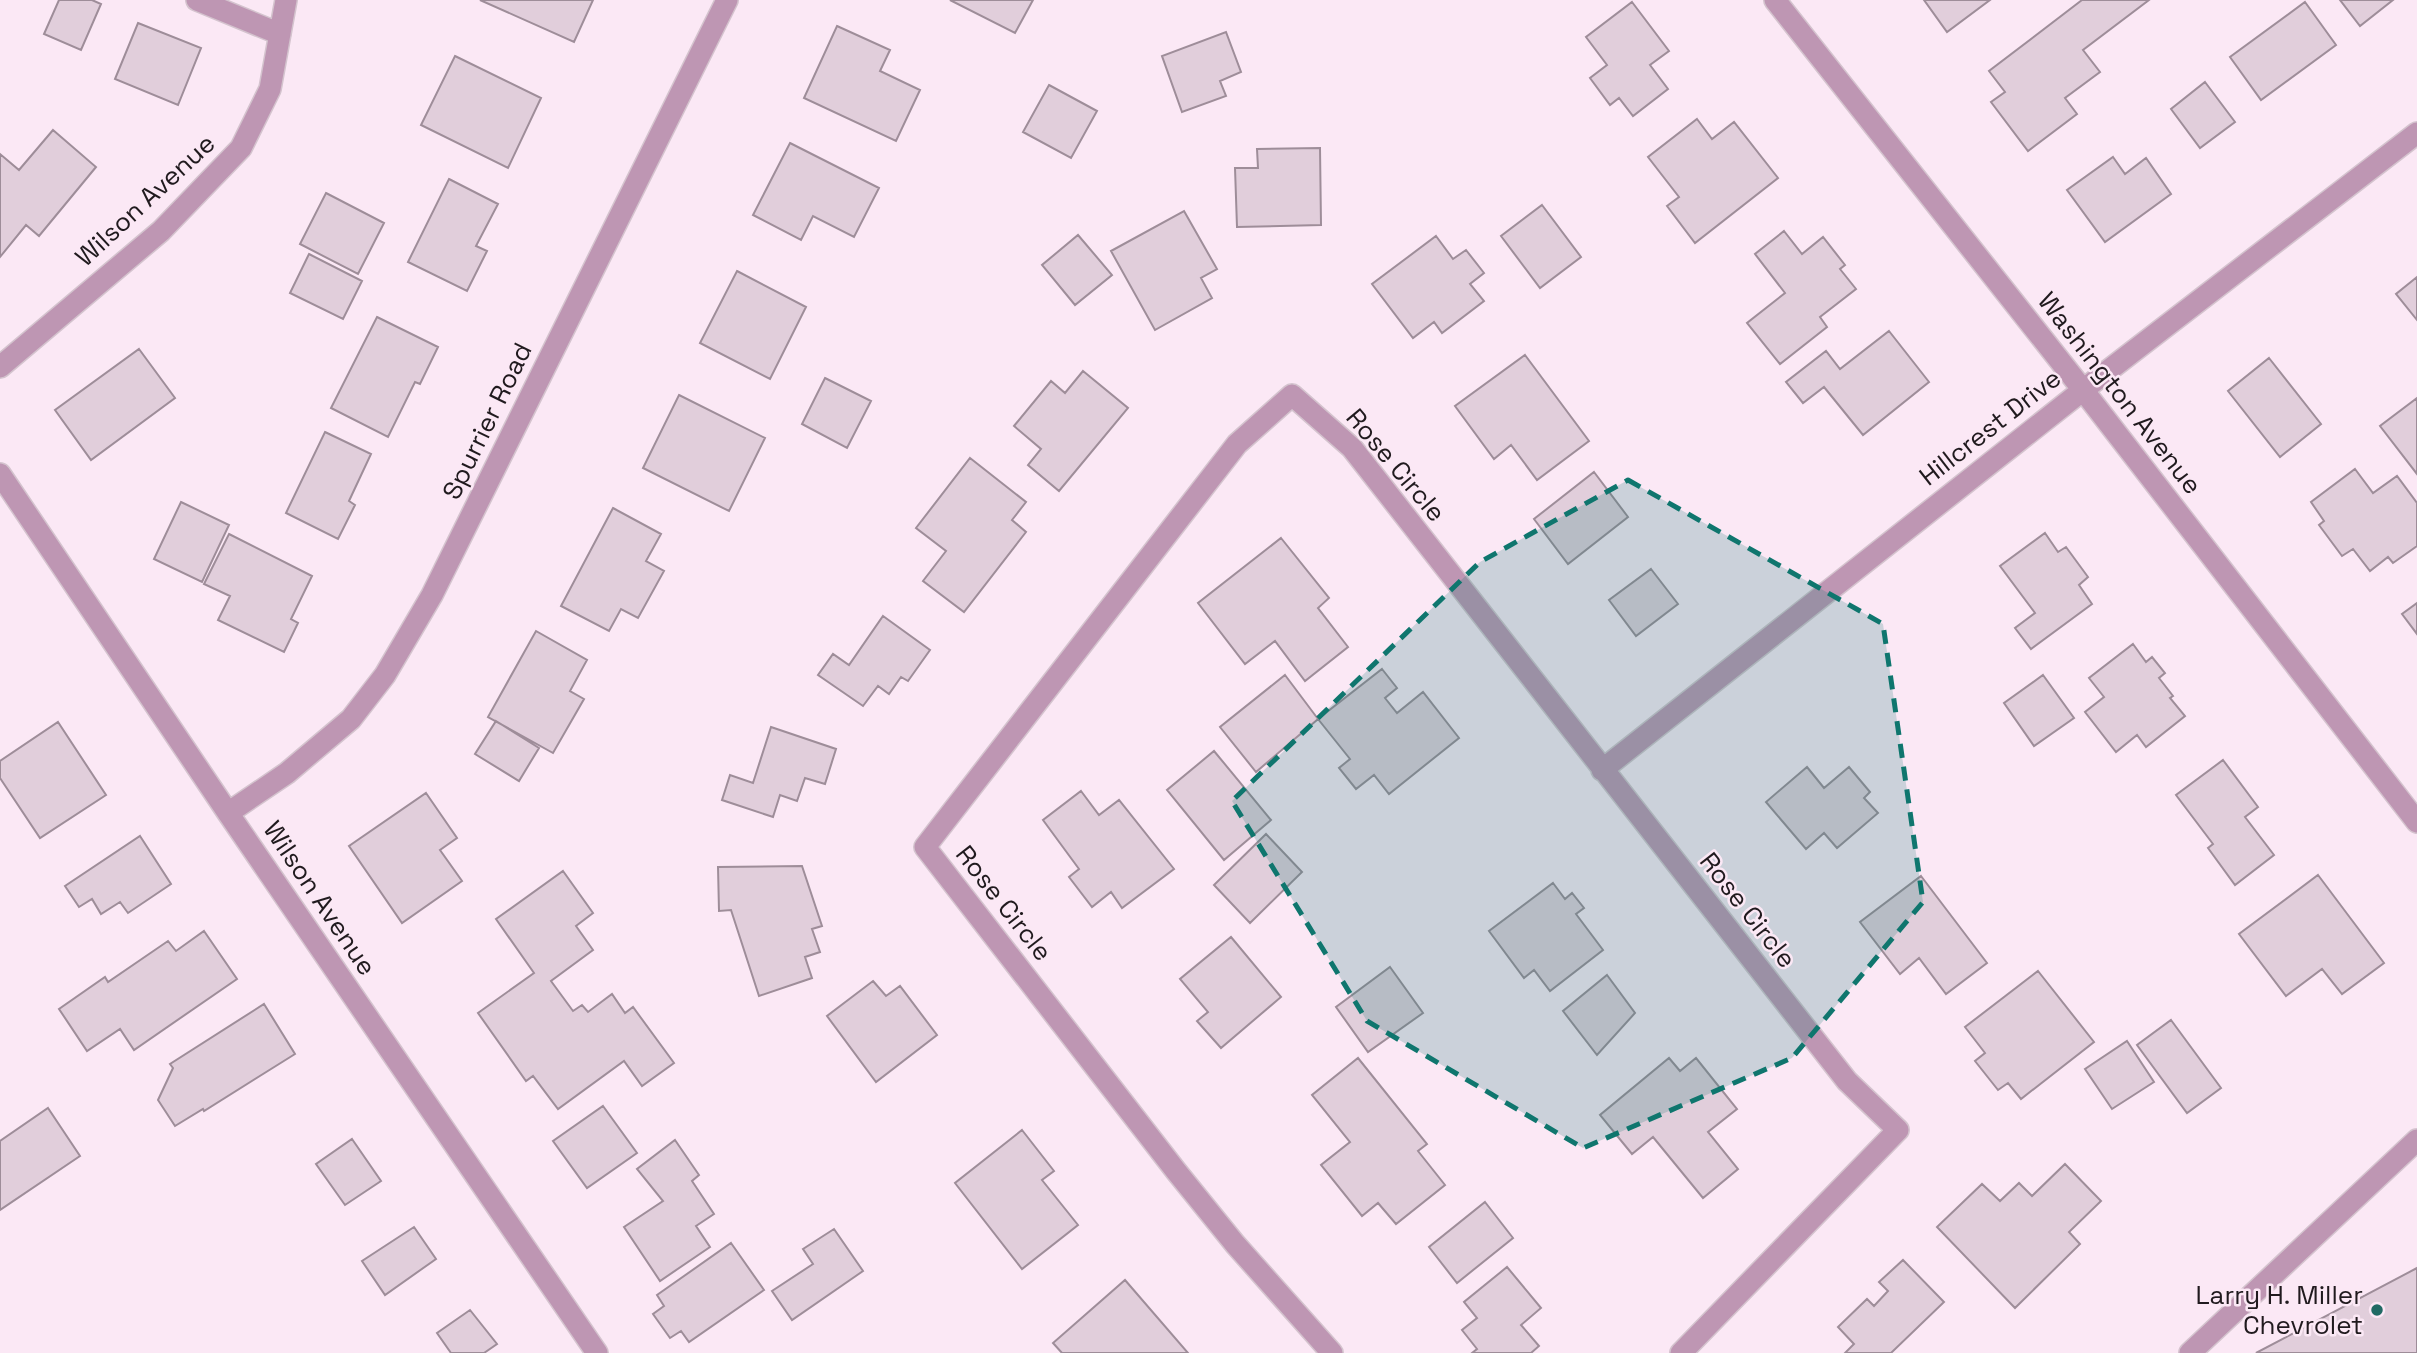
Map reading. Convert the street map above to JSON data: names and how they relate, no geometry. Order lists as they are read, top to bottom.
{
  "streets": {
    "street": [
      "Wilson Avenue",
      "Washington Avenue",
      "Spurrier Road",
      "Hillcrest Drive",
      "Rose Circle"
    ]
  },
  "crossings": [
    ["Wilson Avenue", "Spurrier Road"],
    ["Washington Avenue", "Hillcrest Drive"],
    ["Hillcrest Drive", "Rose Circle"]
  ],
  "places": ["Larry H. Miller Chevrolet"]
}
